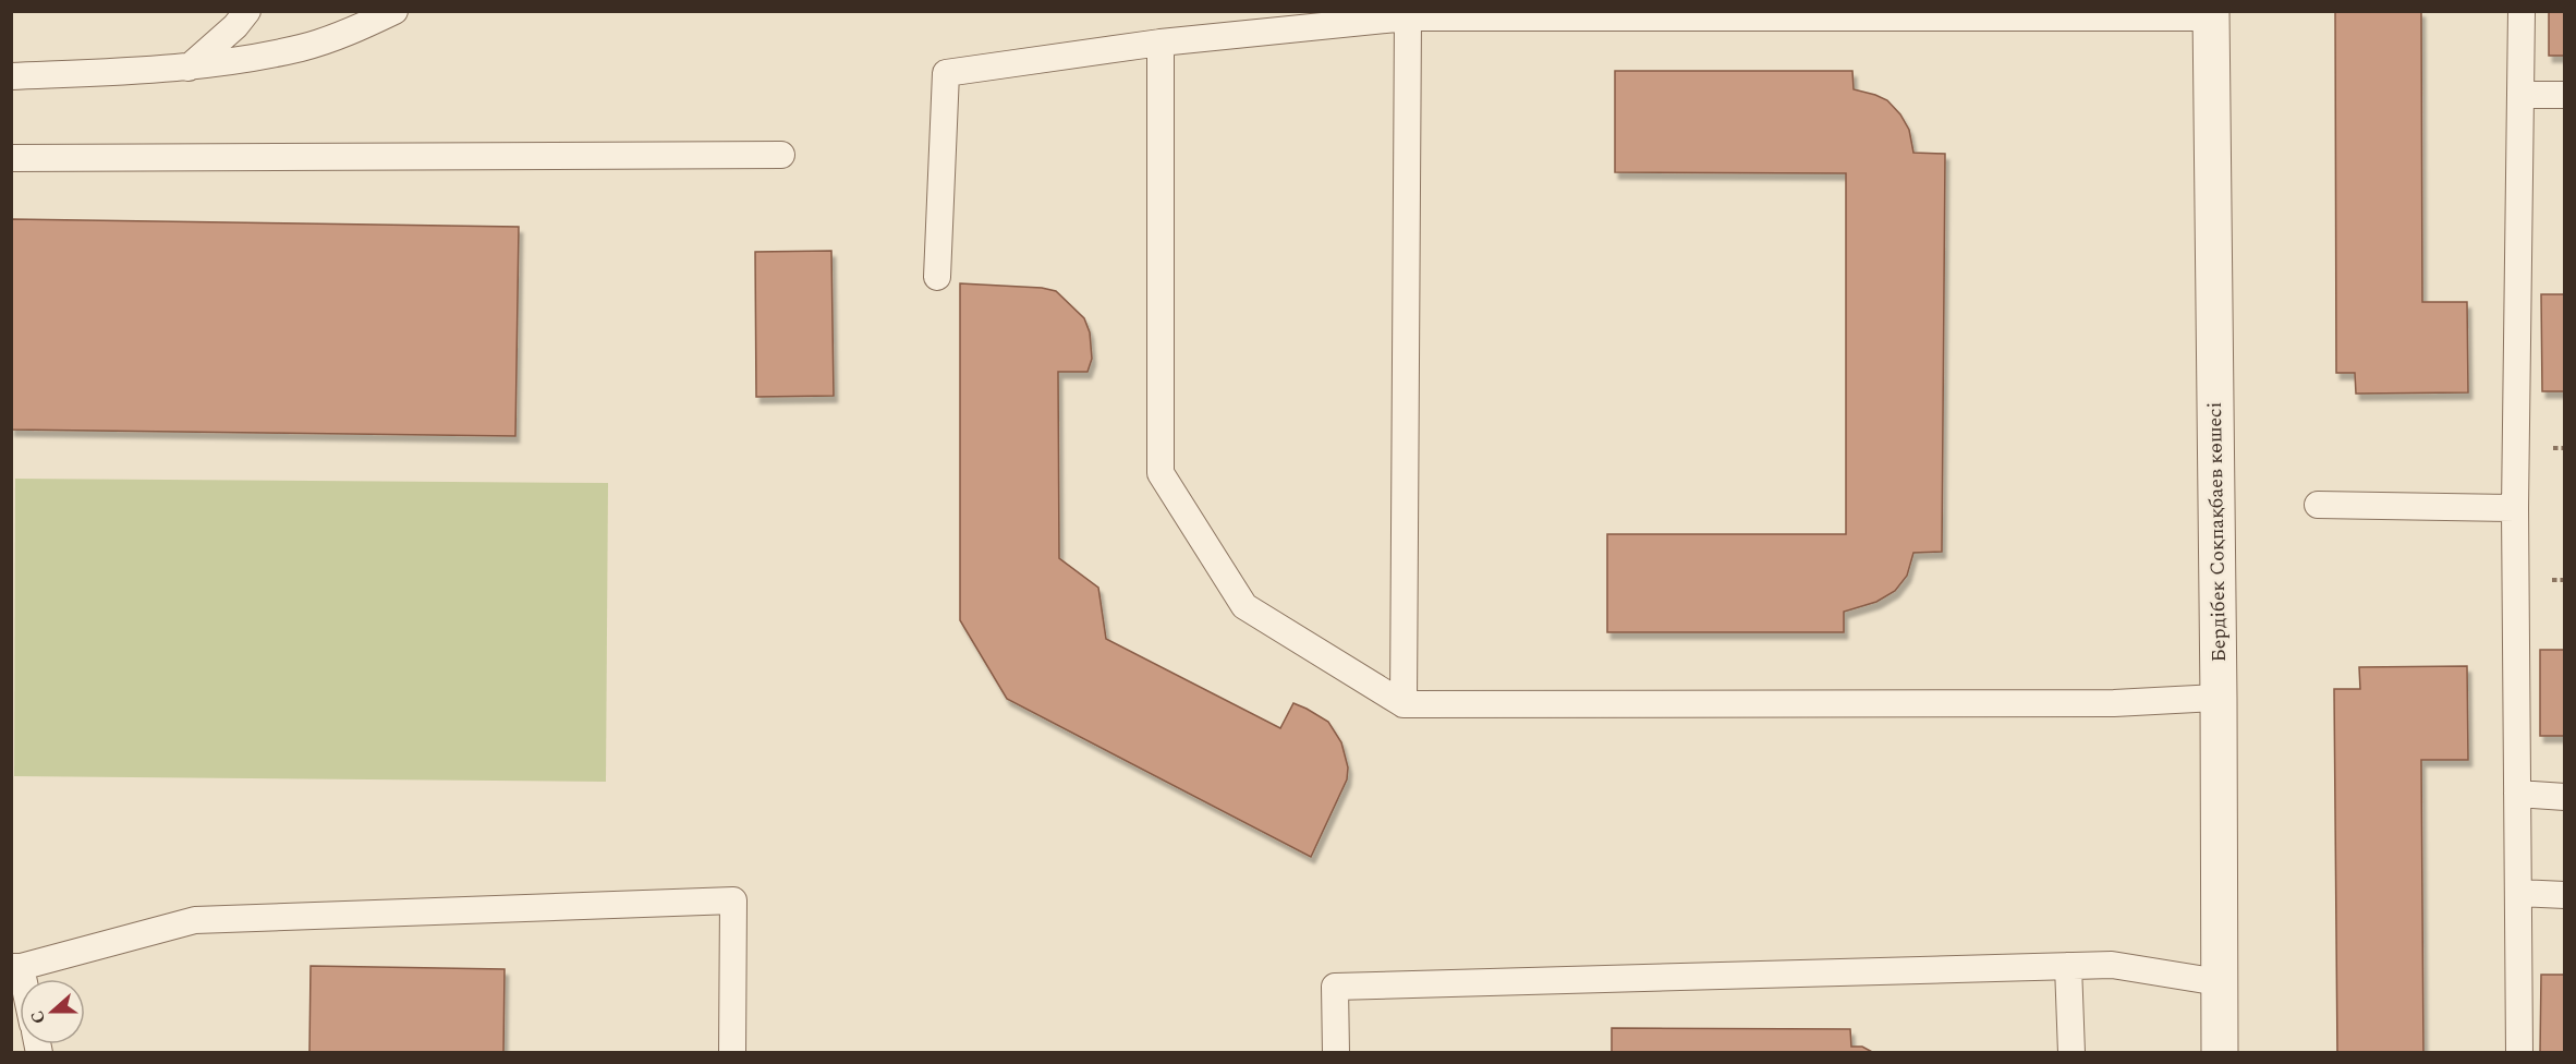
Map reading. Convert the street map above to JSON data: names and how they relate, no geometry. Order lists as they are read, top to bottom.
{
  "streets": {
    "street": ["Бердібек Соқпақбаев көшесі"]
  },
  "north": "left"
}
